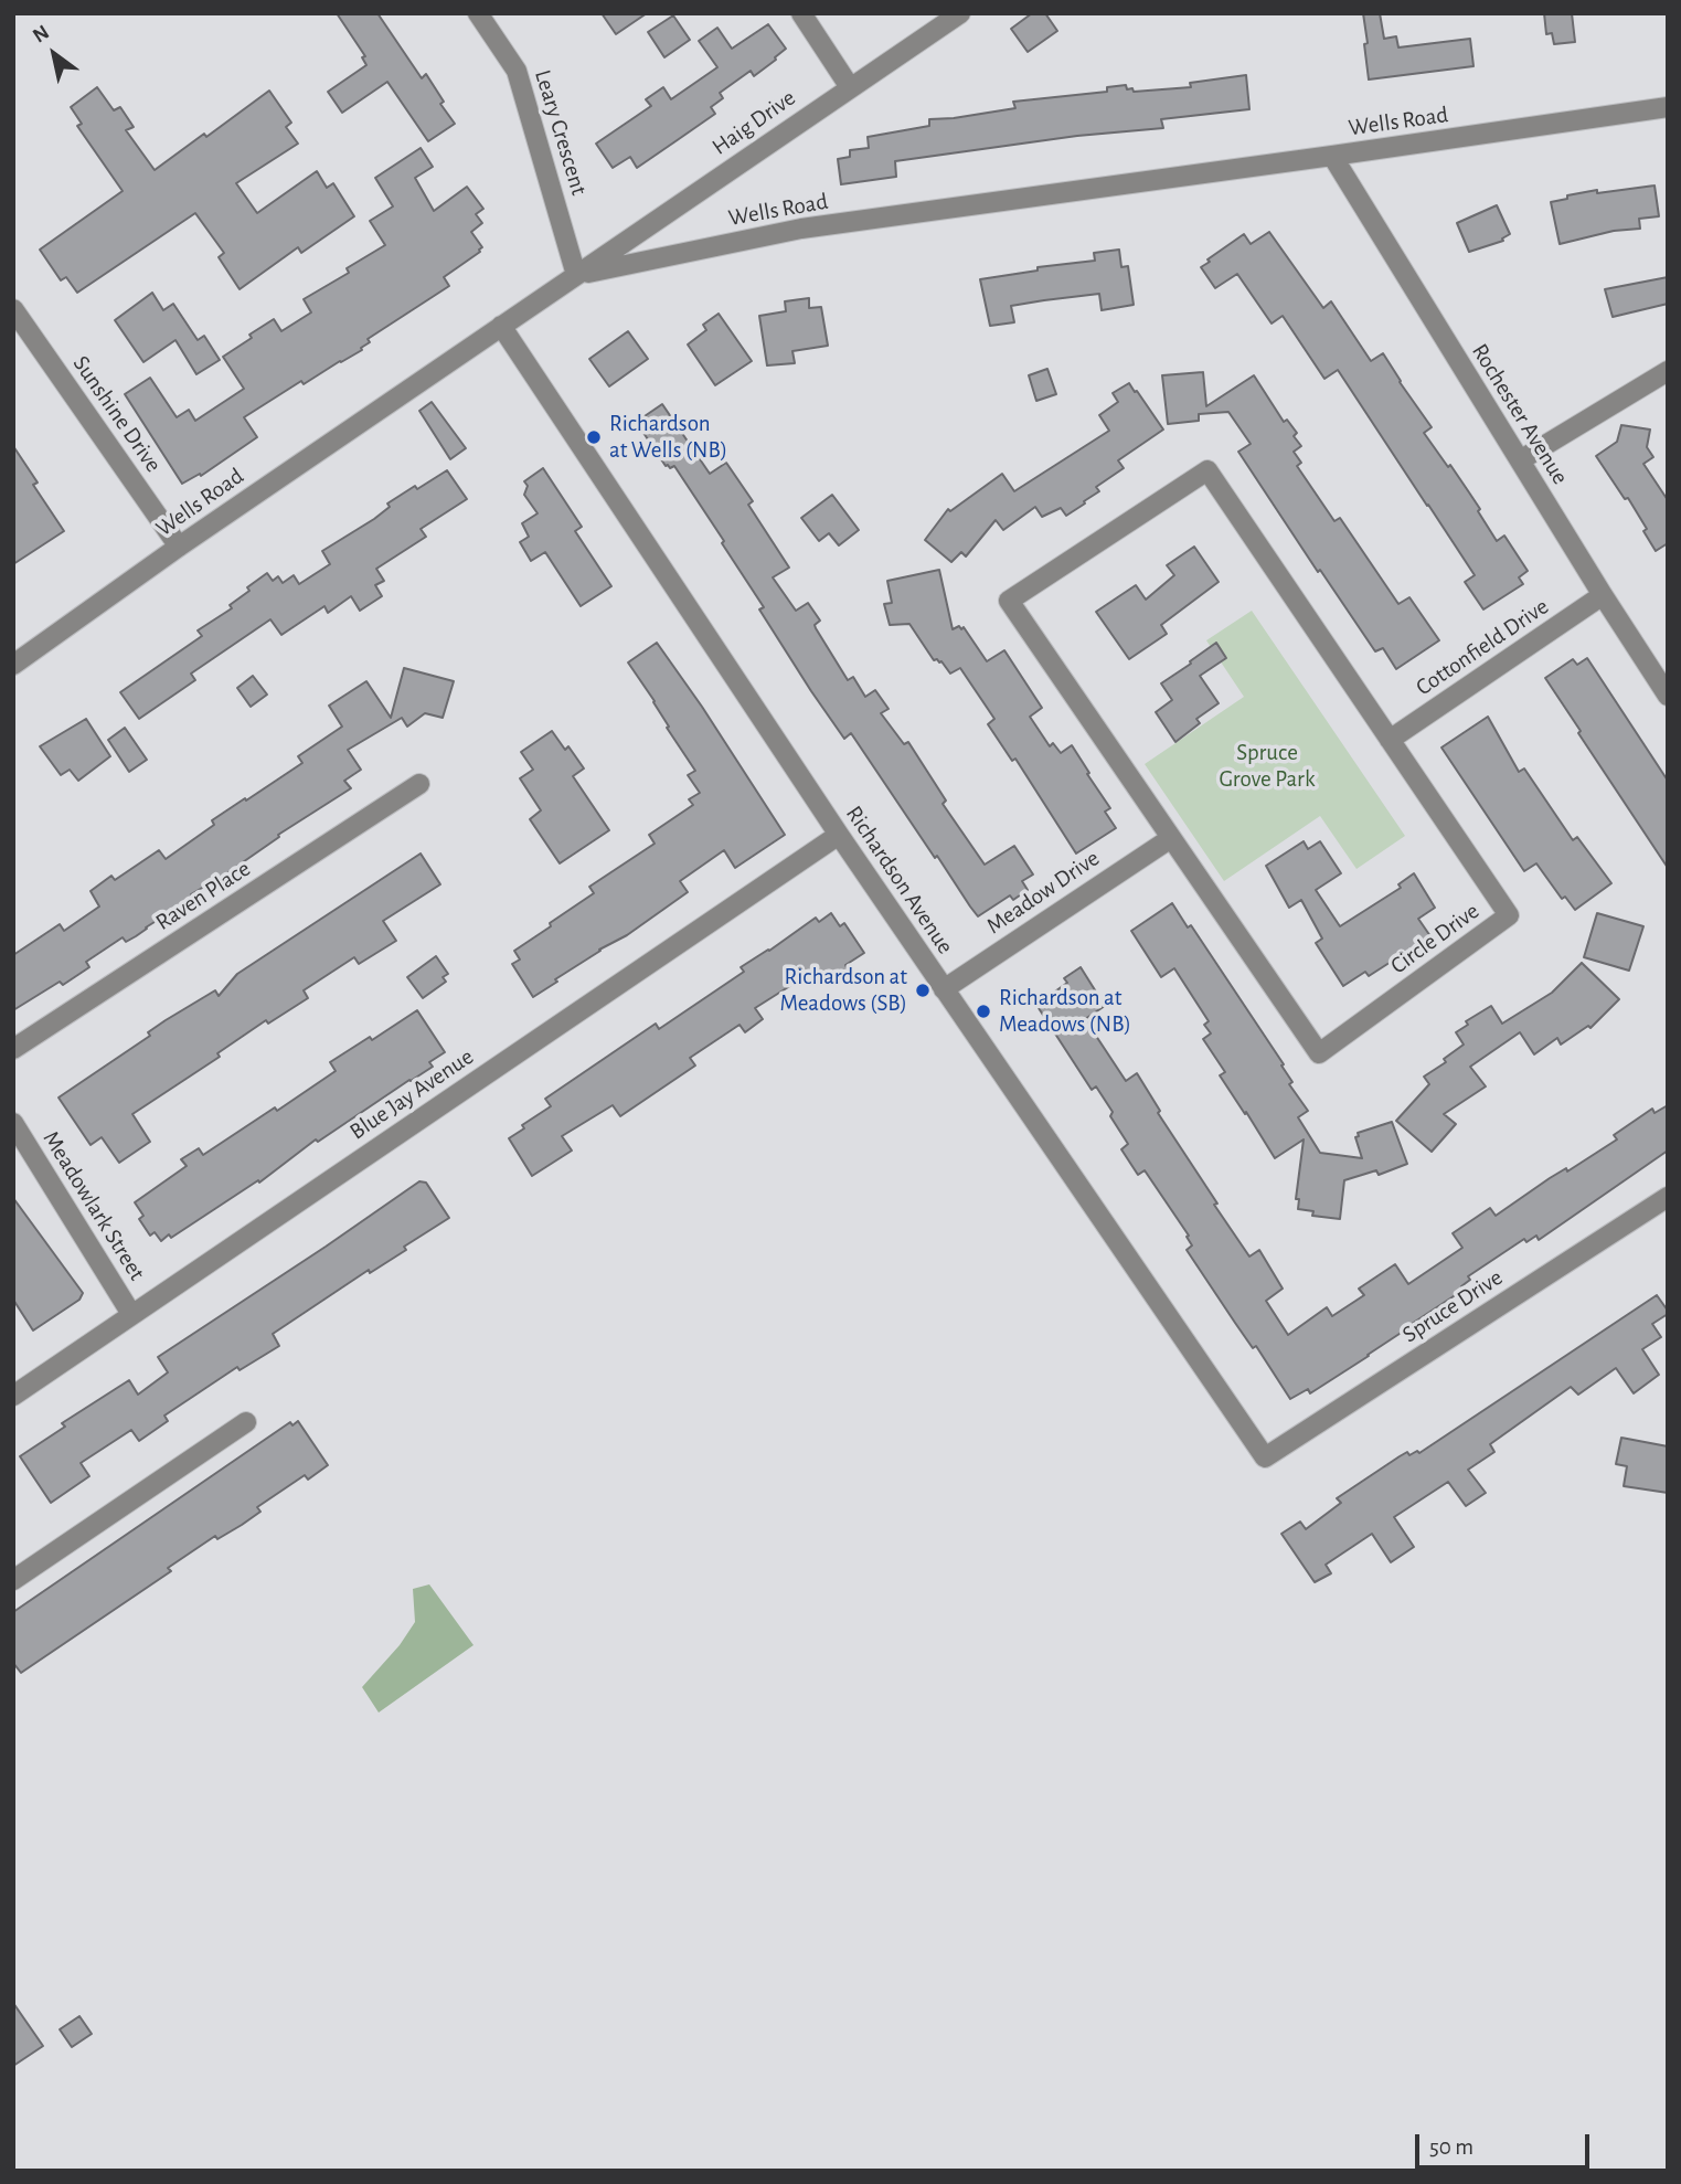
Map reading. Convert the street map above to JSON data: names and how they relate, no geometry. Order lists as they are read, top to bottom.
{
  "streets": {
    "street": [
      "Wells Road",
      "Haig Drive",
      "Leary Crescent",
      "Sunshine Drive",
      "Rochester Avenue",
      "Cottonfield Drive",
      "Richardson Avenue",
      "Meadow Drive",
      "Raven Place",
      "Circle Drive",
      "Blue Jay Avenue",
      "Meadowlark Street",
      "Spruce Drive"
    ]
  },
  "crossings": [
    ["Wells Road", "Haig Drive"],
    ["Wells Road", "Leary Crescent"],
    ["Wells Road", "Sunshine Drive"],
    ["Wells Road", "Rochester Avenue"],
    ["Wells Road", "Richardson Avenue"],
    ["Haig Drive", "Leary Crescent"],
    ["Rochester Avenue", "Cottonfield Drive"],
    ["Cottonfield Drive", "Circle Drive"],
    ["Richardson Avenue", "Meadow Drive"],
    ["Richardson Avenue", "Blue Jay Avenue"],
    ["Richardson Avenue", "Spruce Drive"],
    ["Meadow Drive", "Circle Drive"],
    ["Blue Jay Avenue", "Meadowlark Street"]
  ],
  "parks": ["Spruce Grove Park"],
  "places": ["Richardson at Wells (NB)", "Richardson at Meadows (SB)", "Richardson at Meadows (NB)"],
  "scale_bar": "50 m",
  "north": "top left"
}
